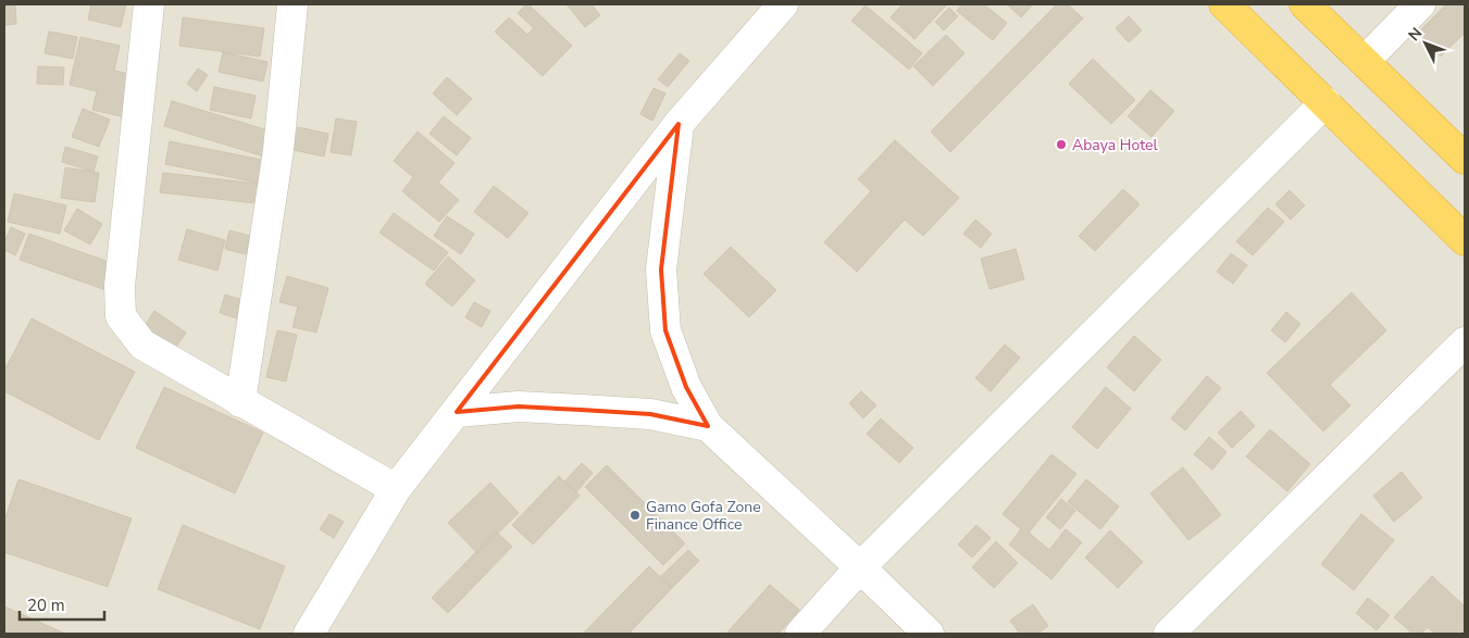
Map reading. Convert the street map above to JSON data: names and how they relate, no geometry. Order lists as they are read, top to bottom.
{
  "places": ["Abaya Hotel", "Gamo Gofa Zone Finance Office"],
  "scale_bar": "20 m",
  "north": "top left"
}
